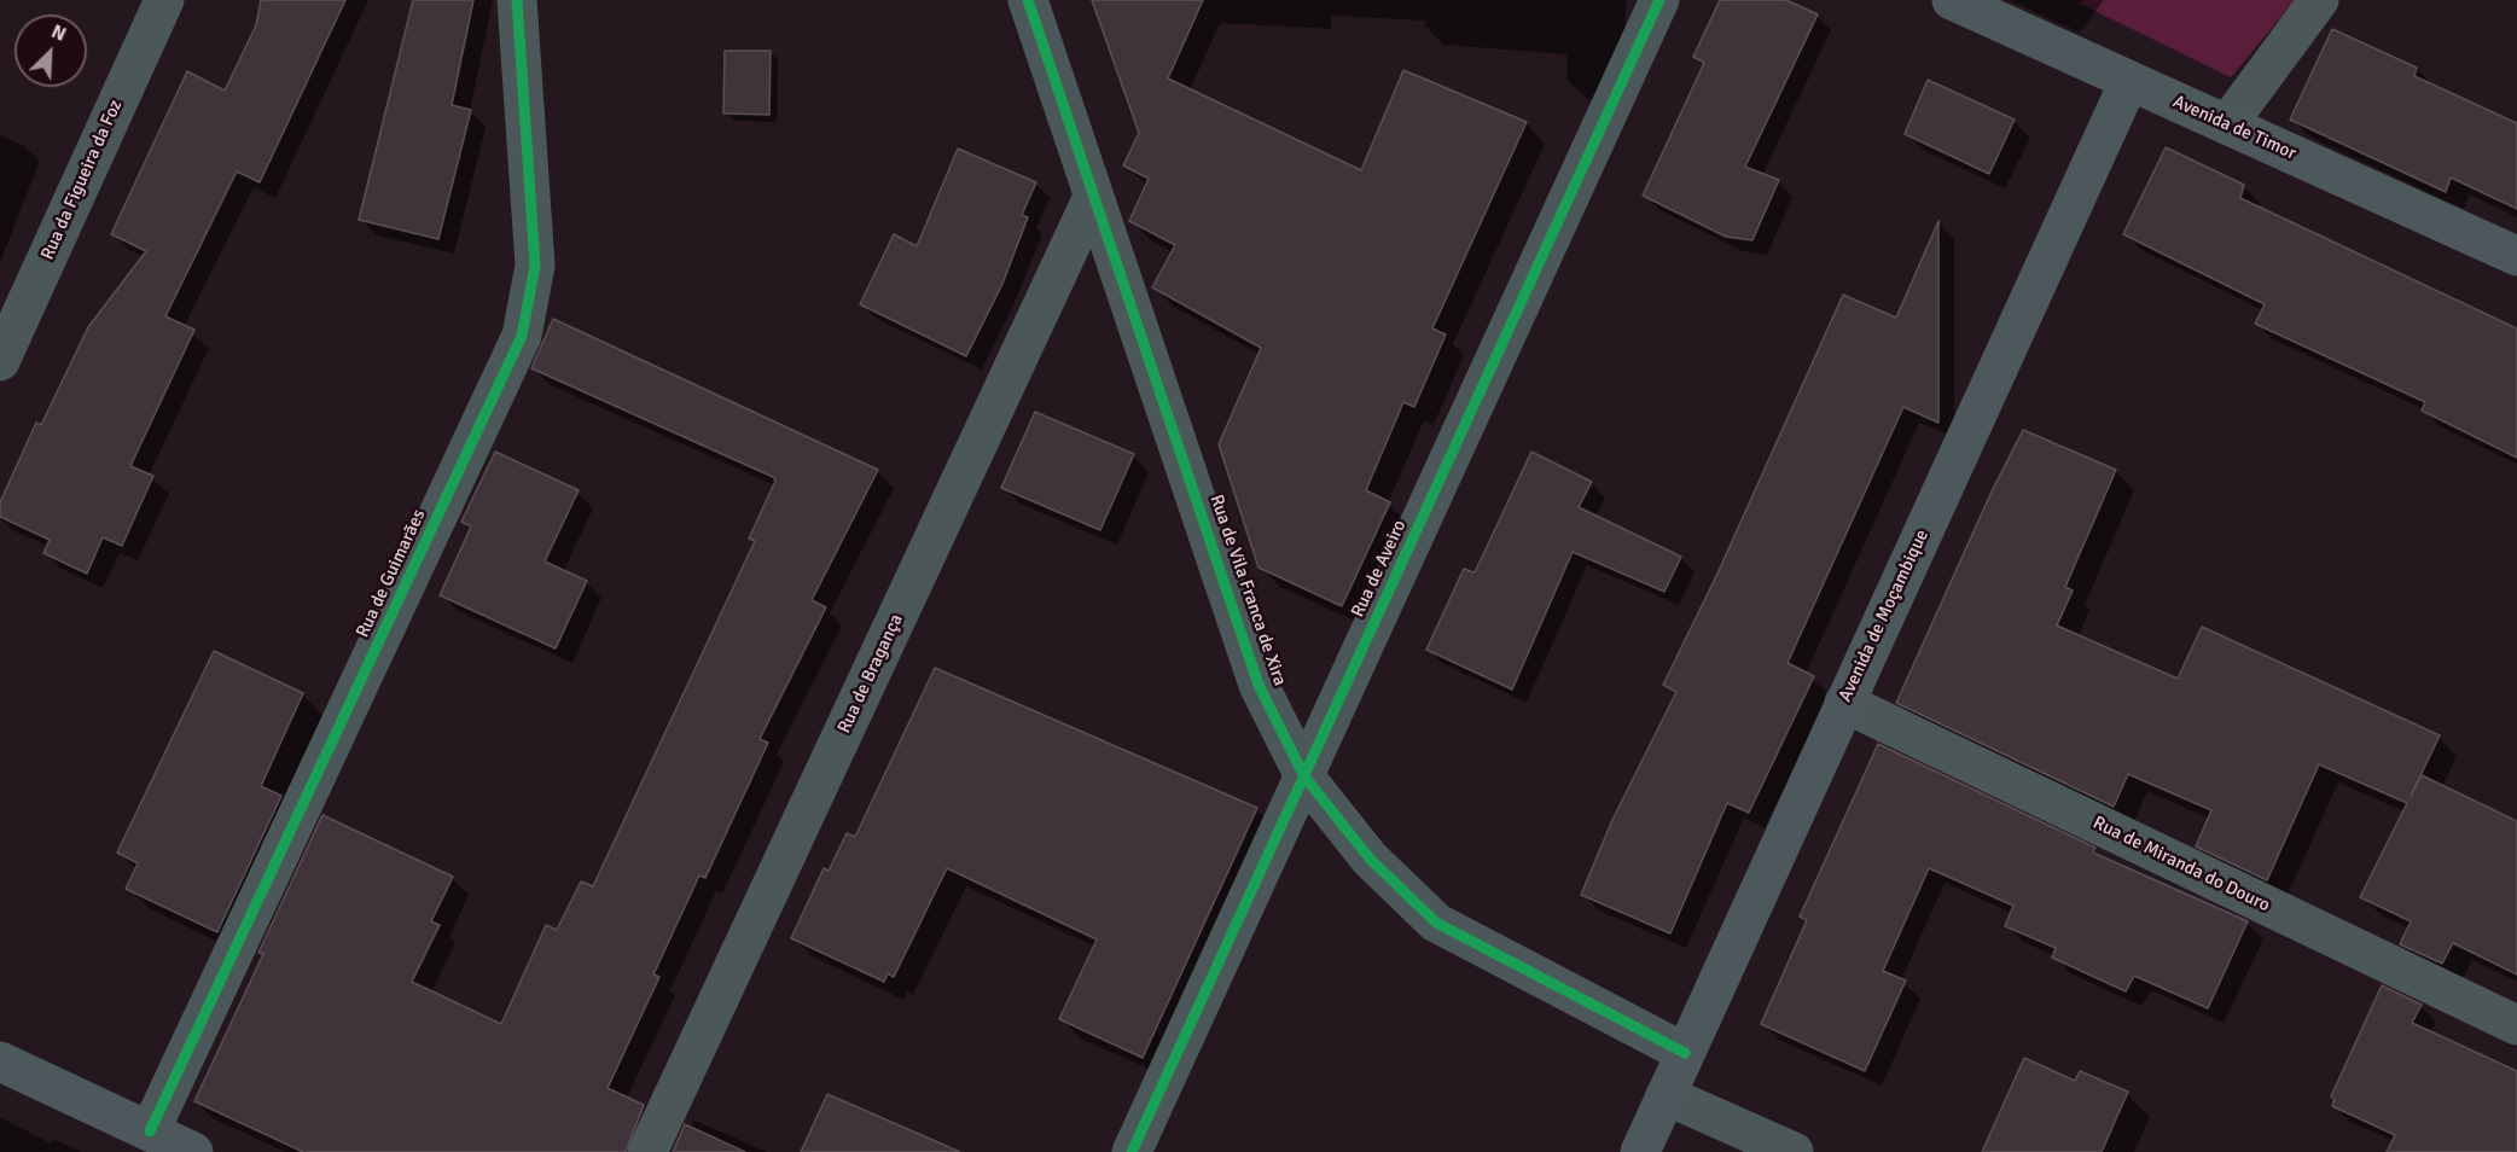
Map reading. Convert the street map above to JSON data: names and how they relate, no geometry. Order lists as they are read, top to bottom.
{
  "streets": {
    "street": [
      "Avenida de Timor",
      "Rua da Figueira da Foz",
      "Rua de Aveiro",
      "Rua de Guimarães",
      "Rua de Vila Franca de Xira",
      "Avenida de Moçambique",
      "Rua de Bragança",
      "Rua de Miranda do Douro"
    ]
  },
  "crossings": [
    ["Avenida de Timor", "Avenida de Moçambique"],
    ["Rua de Aveiro", "Rua de Vila Franca de Xira"],
    ["Rua de Vila Franca de Xira", "Avenida de Moçambique"],
    ["Rua de Vila Franca de Xira", "Rua de Bragança"],
    ["Avenida de Moçambique", "Rua de Miranda do Douro"]
  ],
  "north": "top right"
}
